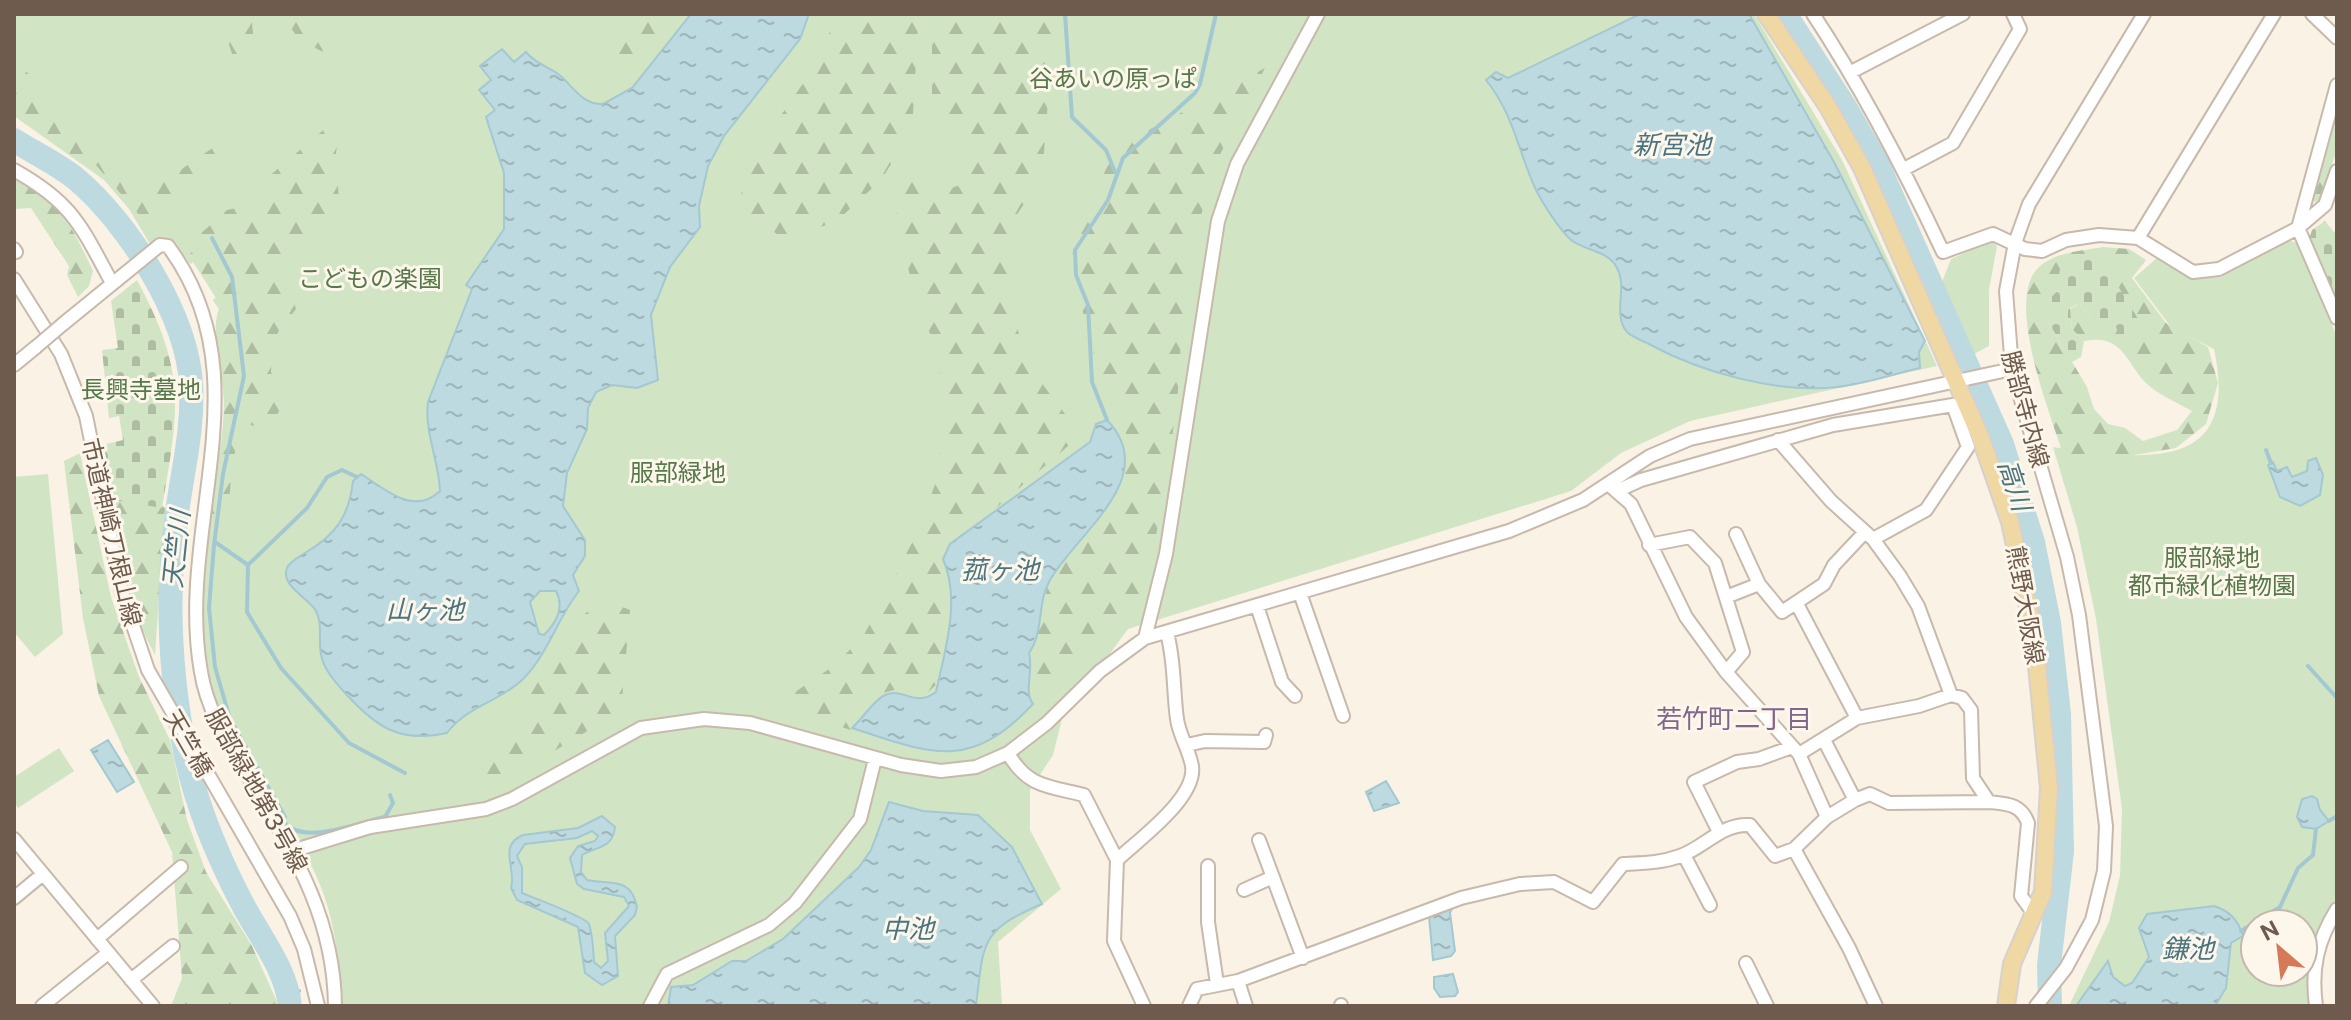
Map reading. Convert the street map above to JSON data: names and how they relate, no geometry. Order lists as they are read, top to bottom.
{
  "streets": {
    "main road": ["熊野大阪線"],
    "street": [
      "勝部寺内線",
      "市道神崎刀根山線",
      "天竺橋",
      "服部緑地第3号線"
    ]
  },
  "crossings": [
    ["市道神崎刀根山線", "天竺橋"]
  ],
  "districts": ["若竹町二丁目"],
  "water": [
    "新宮池",
    "高川",
    "天竺川",
    "菰ヶ池",
    "山ヶ池",
    "中池",
    "鎌池"
  ],
  "parks": [
    "谷あいの原っぱ",
    "こどもの楽園",
    "長興寺墓地",
    "服部緑地",
    "服部緑地 都市緑化植物園"
  ],
  "north": "top left"
}
